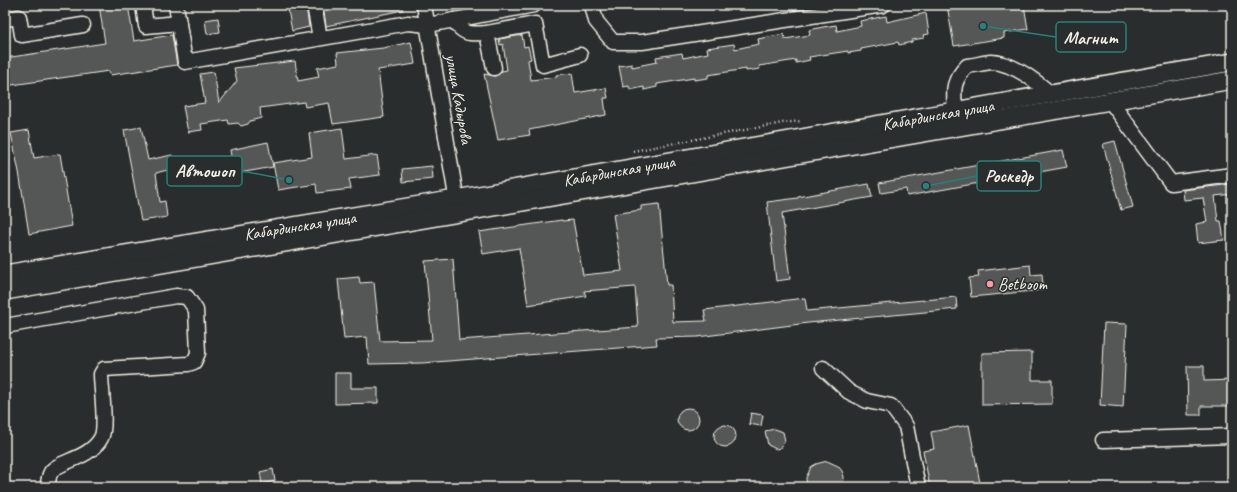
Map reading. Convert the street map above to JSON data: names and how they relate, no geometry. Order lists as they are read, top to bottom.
{
  "streets": {
    "main road": ["Кабардинская улица"],
    "street": ["улица Кадырова"]
  },
  "crossings": [
    ["улица Кадырова", "Кабардинская улица"]
  ],
  "places": [
    "Магнит",
    "Автошоп",
    "Роскедр",
    "Betboom"
  ]
}
